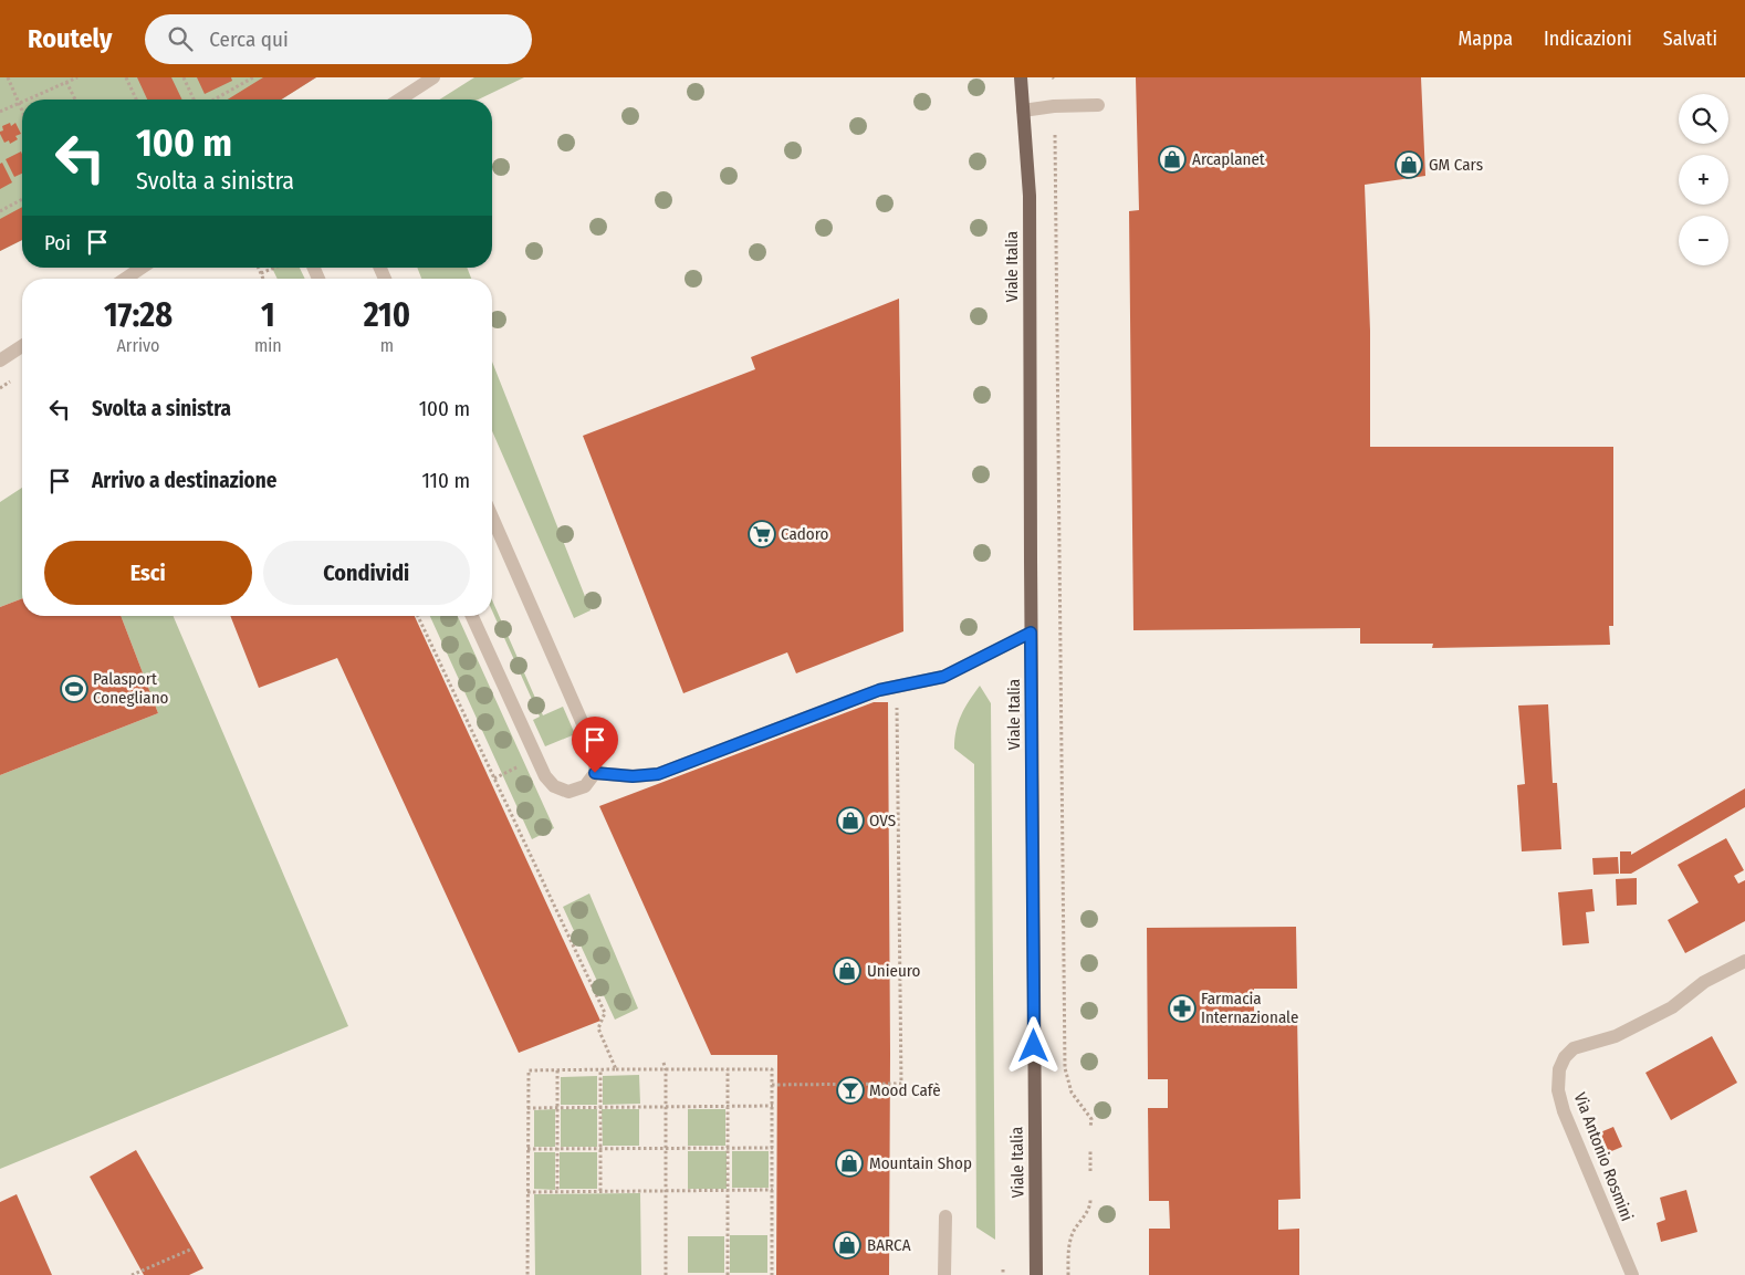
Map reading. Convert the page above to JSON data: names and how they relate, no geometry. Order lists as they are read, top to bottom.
{
  "streets": {
    "main road": ["Viale Italia"],
    "street": ["Via Antonio Rosmini"]
  },
  "places": {
    "shop": [
      "Arcaplanet",
      "GM Cars",
      "OVS",
      "Unieuro",
      "Mountain Shop",
      "BARCA"
    ],
    "supermarket": ["Cadoro"],
    "sports": ["Palasport Conegliano"],
    "pharmacy": ["Farmacia Internazionale"],
    "bar": ["Mood Cafè"]
  },
  "page": {
    "header": "Routely",
    "search": "Cerca qui",
    "nav": ["Mappa", "Indicazioni", "Salvati"],
    "map_buttons": ["+", "−"],
    "turn": ["100 m", "Svolta a sinistra"],
    "then": "Poi",
    "eta": [
      "17:28",
      "Arrivo",
      "1",
      "min",
      "210",
      "m"
    ],
    "list": [
      {
        "name": "Svolta a sinistra",
        "value": "100 m"
      },
      {
        "name": "Arrivo a destinazione",
        "value": "110 m"
      }
    ],
    "buttons": ["Esci", "Condividi"]
  }
}
